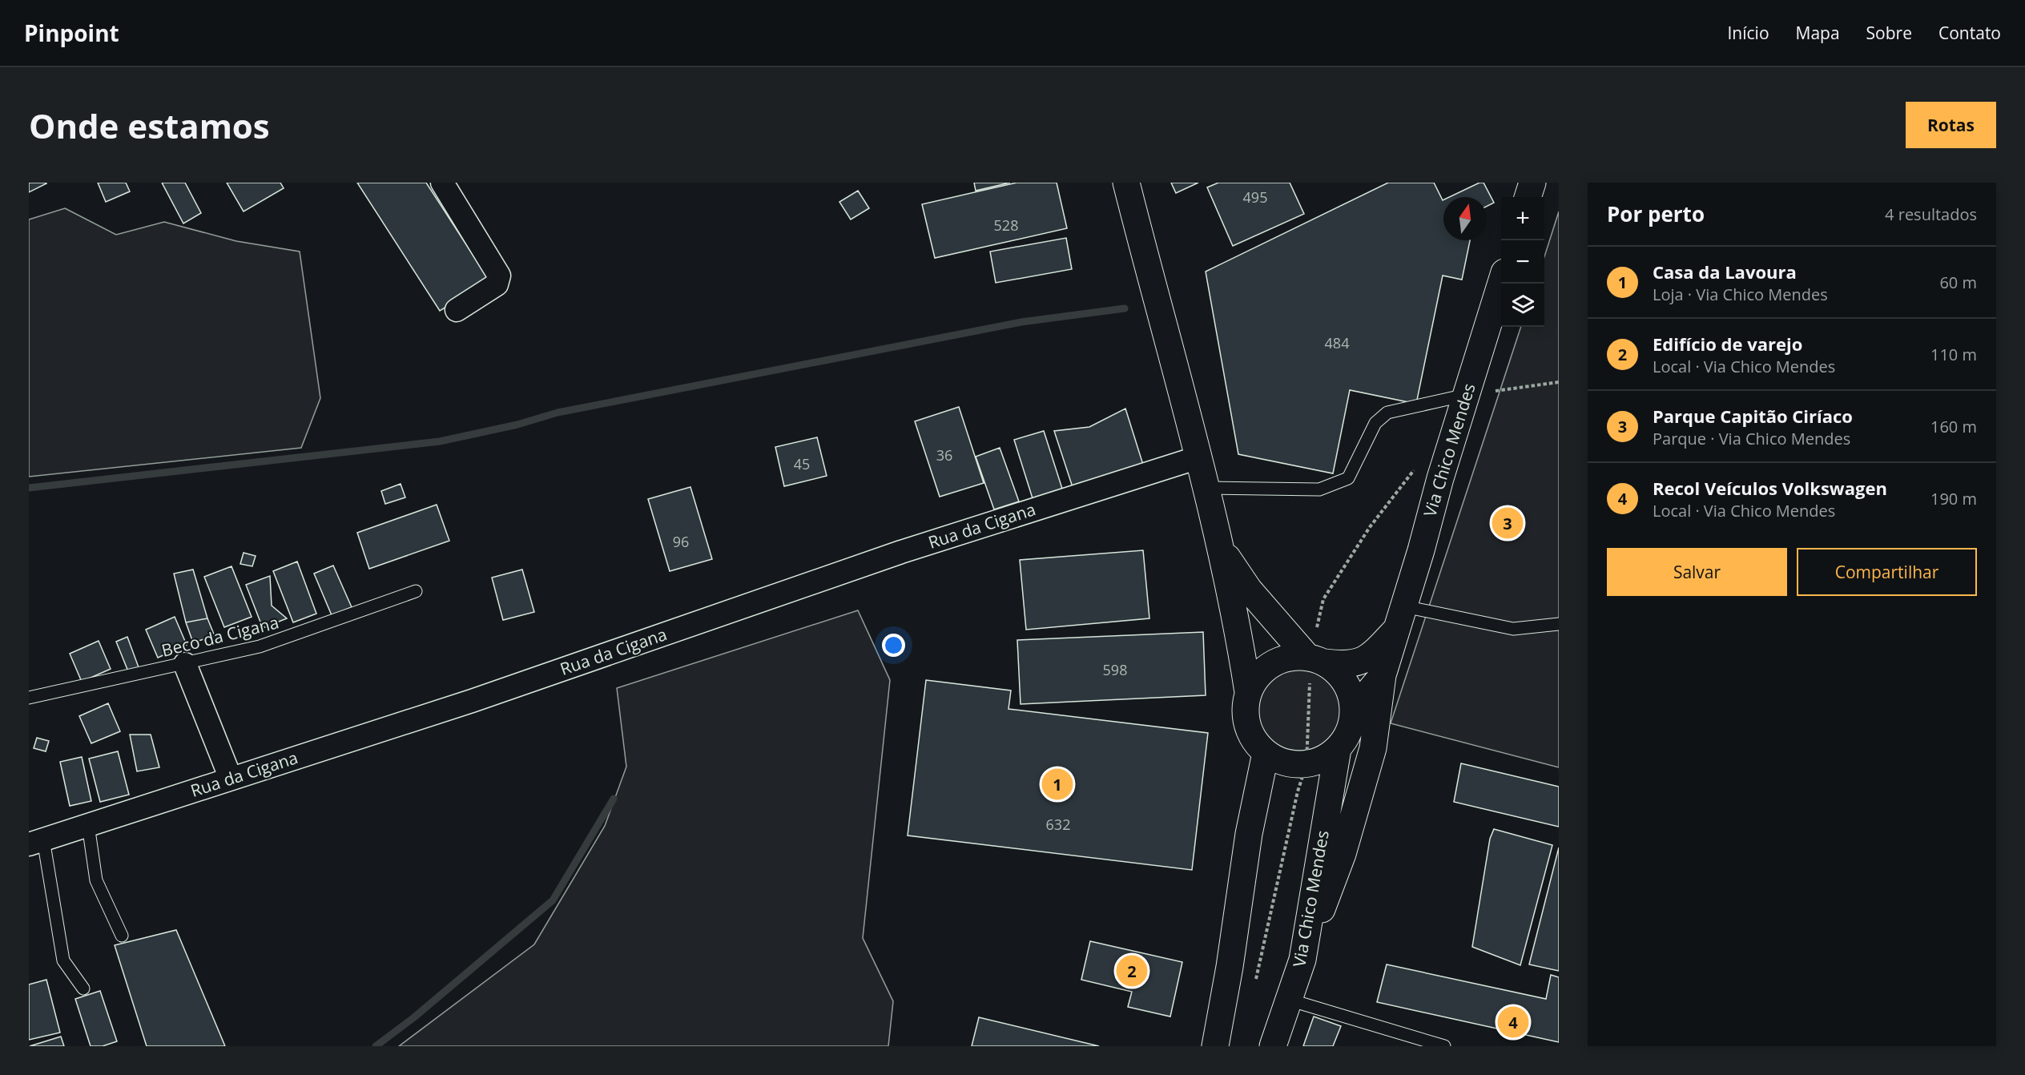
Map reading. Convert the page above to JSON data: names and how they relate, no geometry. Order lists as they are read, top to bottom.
{
  "streets": {
    "main road": ["Via Chico Mendes"],
    "street": ["Rua da Cigana"],
    "lane": ["Beco da Cigana"]
  },
  "house_numbers": [
    "495",
    "528",
    "484",
    "36",
    "45",
    "96",
    "598",
    "632"
  ],
  "north": "top",
  "page": {
    "header": "Pinpoint",
    "nav": [
      "Início",
      "Mapa",
      "Sobre",
      "Contato"
    ],
    "buttons": [
      "Rotas",
      ["Salvar", "Compartilhar"]
    ],
    "title": "Onde estamos",
    "heading": ["Por perto", "4 resultados"],
    "map_buttons": ["+", "−"],
    "list": [
      {
        "mark": "1",
        "name": "Casa da Lavoura",
        "note": "Loja · Via Chico Mendes",
        "value": "60 m"
      },
      {
        "mark": "2",
        "name": "Edifício de varejo",
        "note": "Local · Via Chico Mendes",
        "value": "110 m"
      },
      {
        "mark": "3",
        "name": "Parque Capitão Ciríaco",
        "note": "Parque · Via Chico Mendes",
        "value": "160 m"
      },
      {
        "mark": "4",
        "name": "Recol Veículos Volkswagen",
        "note": "Local · Via Chico Mendes",
        "value": "190 m"
      }
    ],
    "pins": [
      "3",
      "1",
      "2",
      "4"
    ]
  }
}
